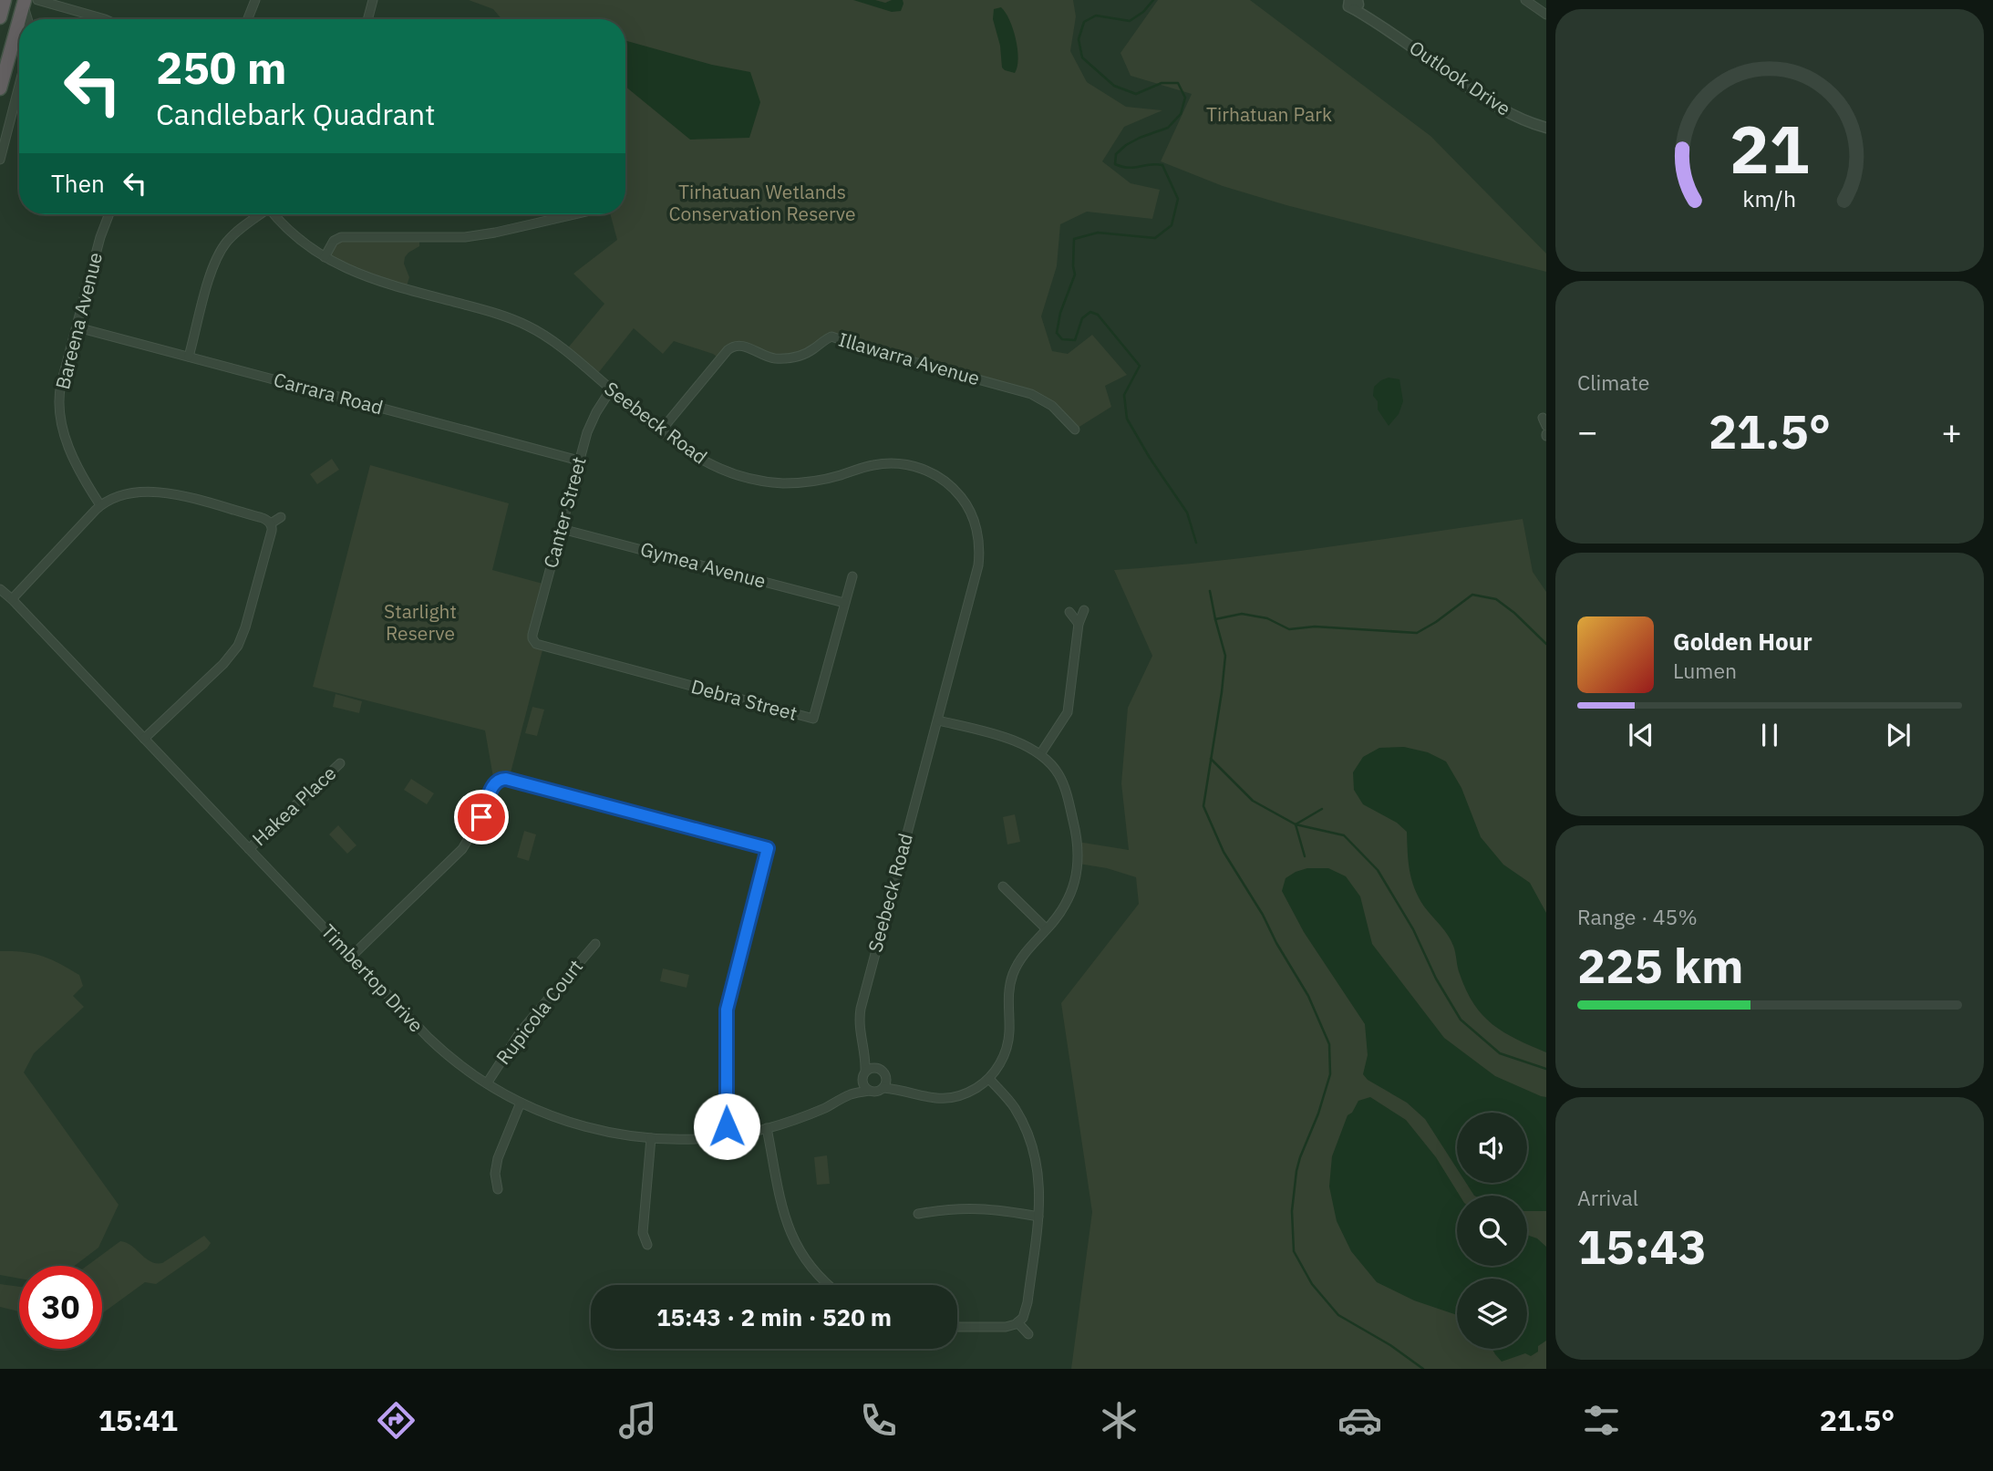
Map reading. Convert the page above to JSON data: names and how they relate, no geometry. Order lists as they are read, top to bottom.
{
  "streets": {
    "street": [
      "Outlook Drive",
      "Bareena Avenue",
      "Illawarra Avenue",
      "Carrara Road",
      "Seebeck Road",
      "Canter Street",
      "Gymea Avenue",
      "Debra Street",
      "Hakea Place",
      "Timbertop Drive",
      "Rupicola Court"
    ]
  },
  "crossings": [
    ["Bareena Avenue", "Carrara Road"],
    ["Illawarra Avenue", "Seebeck Road"],
    ["Carrara Road", "Canter Street"],
    ["Seebeck Road", "Canter Street"],
    ["Seebeck Road", "Timbertop Drive"],
    ["Canter Street", "Gymea Avenue"],
    ["Canter Street", "Debra Street"],
    ["Gymea Avenue", "Debra Street"],
    ["Hakea Place", "Timbertop Drive"],
    ["Timbertop Drive", "Rupicola Court"]
  ],
  "parks": ["Tirhatuan Park", "Tirhatuan Wetlands Conservation Reserve", "Starlight Reserve"],
  "page": {
    "turn": ["250 m", "Candlebark Quadrant"],
    "then": "Then",
    "tile": [
      "Climate",
      ["Range · 45%", "225 km"],
      ["Arrival", "15:43"]
    ],
    "heat": ["−", "21.5°", "+"],
    "song": ["Golden Hour", "Lumen"],
    "limit": "30",
    "trip": "15:43 · 2 min · 520 m",
    "tabs": ["15:41", "21.5°"],
    "gauge": ["21", "km/h"]
  }
}
